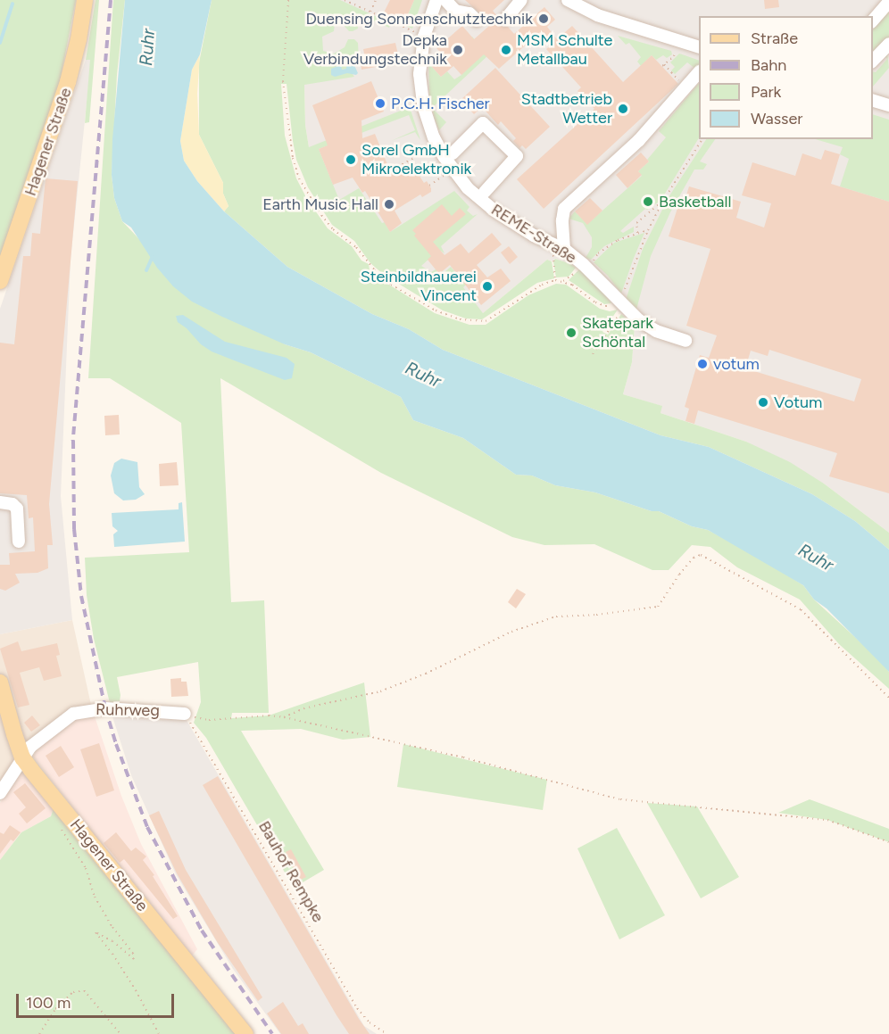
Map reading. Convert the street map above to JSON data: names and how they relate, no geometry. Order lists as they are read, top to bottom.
{
  "streets": {
    "main road": ["Hagener Straße"],
    "street": ["REME-Straße", "Ruhrweg"],
    "path": ["Bauhof Rempke"]
  },
  "crossings": [
    ["Hagener Straße", "Ruhrweg"],
    ["Ruhrweg", "Bauhof Rempke"]
  ],
  "water": ["Ruhr"],
  "places": [
    "Duensing Sonnenschutztechnik",
    "Depka Verbindungstechnik",
    "MSM Schulte Metallbau",
    "P.C.H. Fischer",
    "Stadtbetrieb Wetter",
    "Sorel GmbH Mikroelektronik",
    "Basketball",
    "Earth Music Hall",
    "Steinbildhauerei Vincent",
    "Skatepark Schöntal",
    "votum",
    "Votum"
  ],
  "legend": [
    "Straße",
    "Bahn",
    "Park",
    "Wasser"
  ],
  "scale_bar": "100 m"
}
